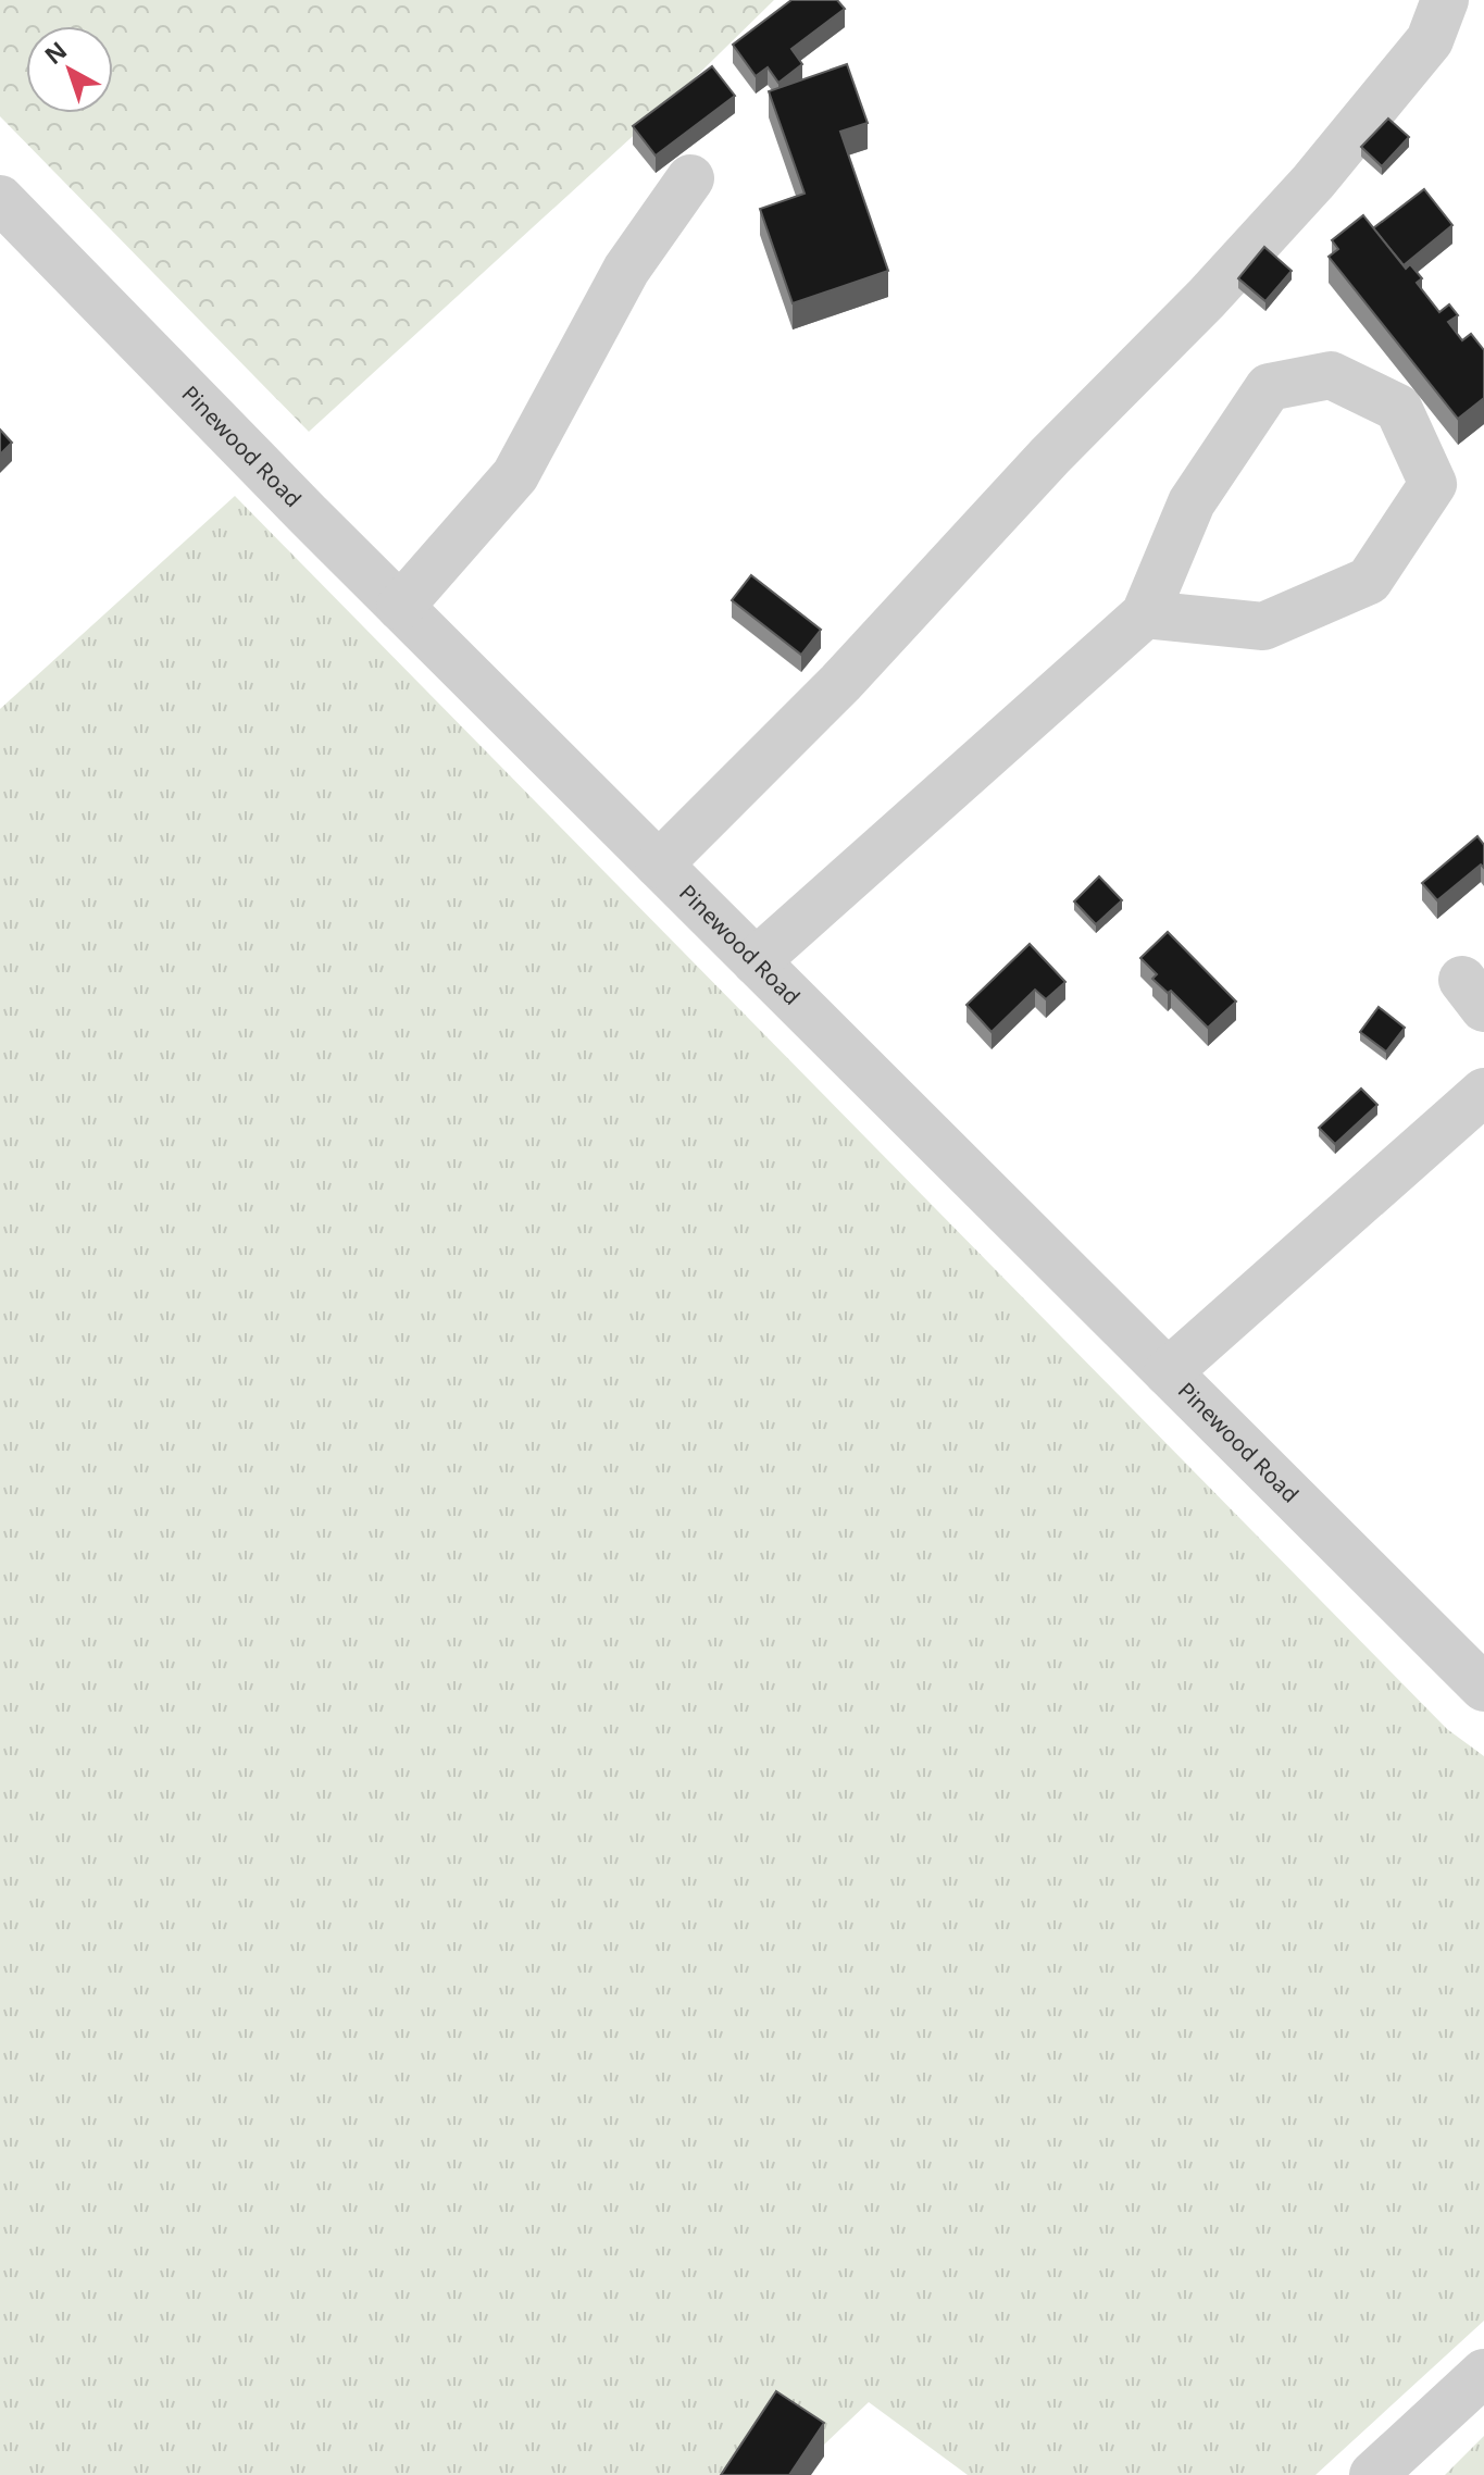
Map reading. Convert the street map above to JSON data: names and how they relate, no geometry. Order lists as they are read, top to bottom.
{
  "streets": {
    "street": ["Pinewood Road"]
  },
  "north": "top left"
}
